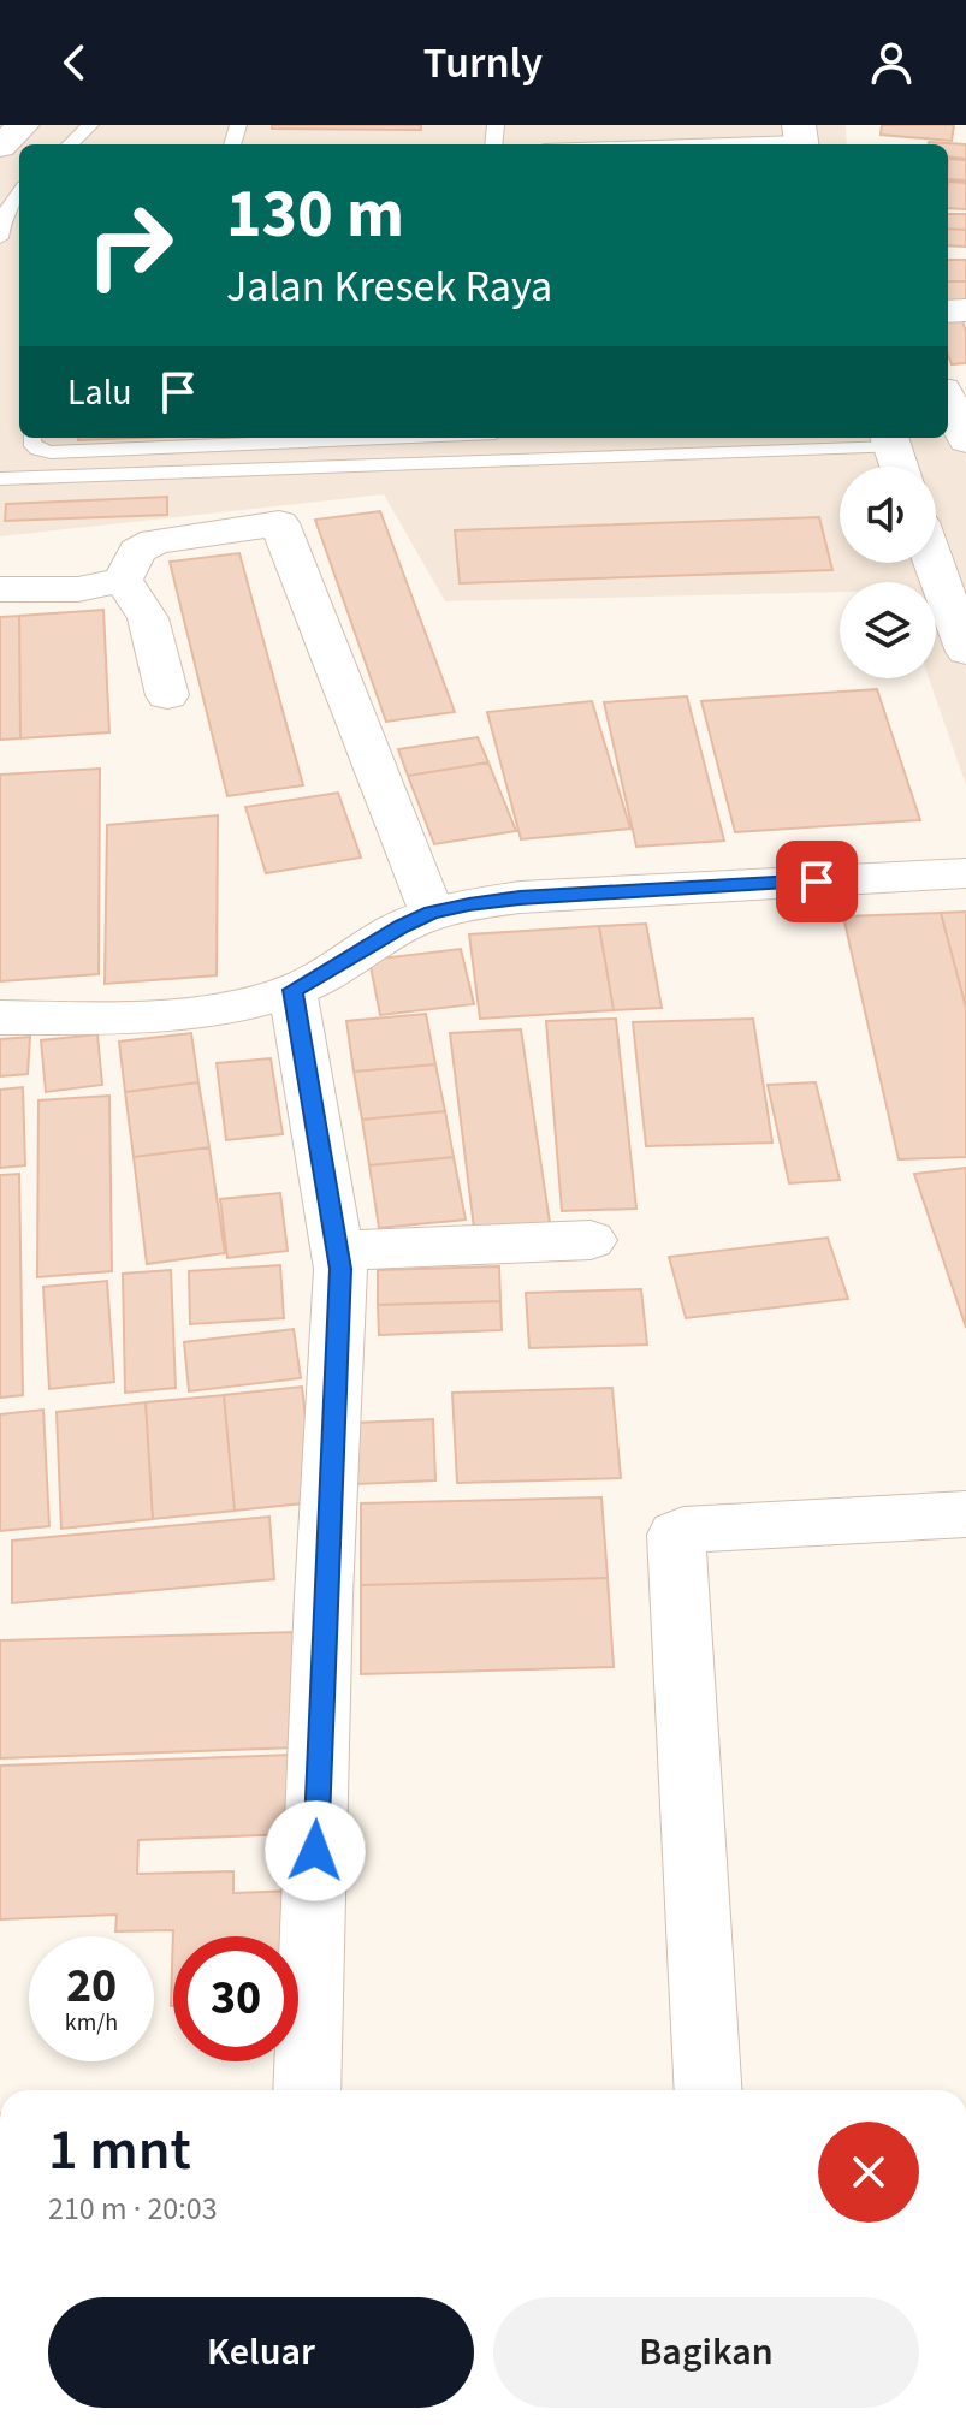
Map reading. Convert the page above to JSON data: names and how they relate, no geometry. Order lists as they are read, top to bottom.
{
  "page": {
    "header": "Turnly",
    "turn": ["130 m", "Jalan Kresek Raya"],
    "then": "Lalu",
    "speed": "20 km/h",
    "limit": "30",
    "heading": ["1 mnt", "210 m · 20:03"],
    "buttons": ["Keluar", "Bagikan"]
  }
}
